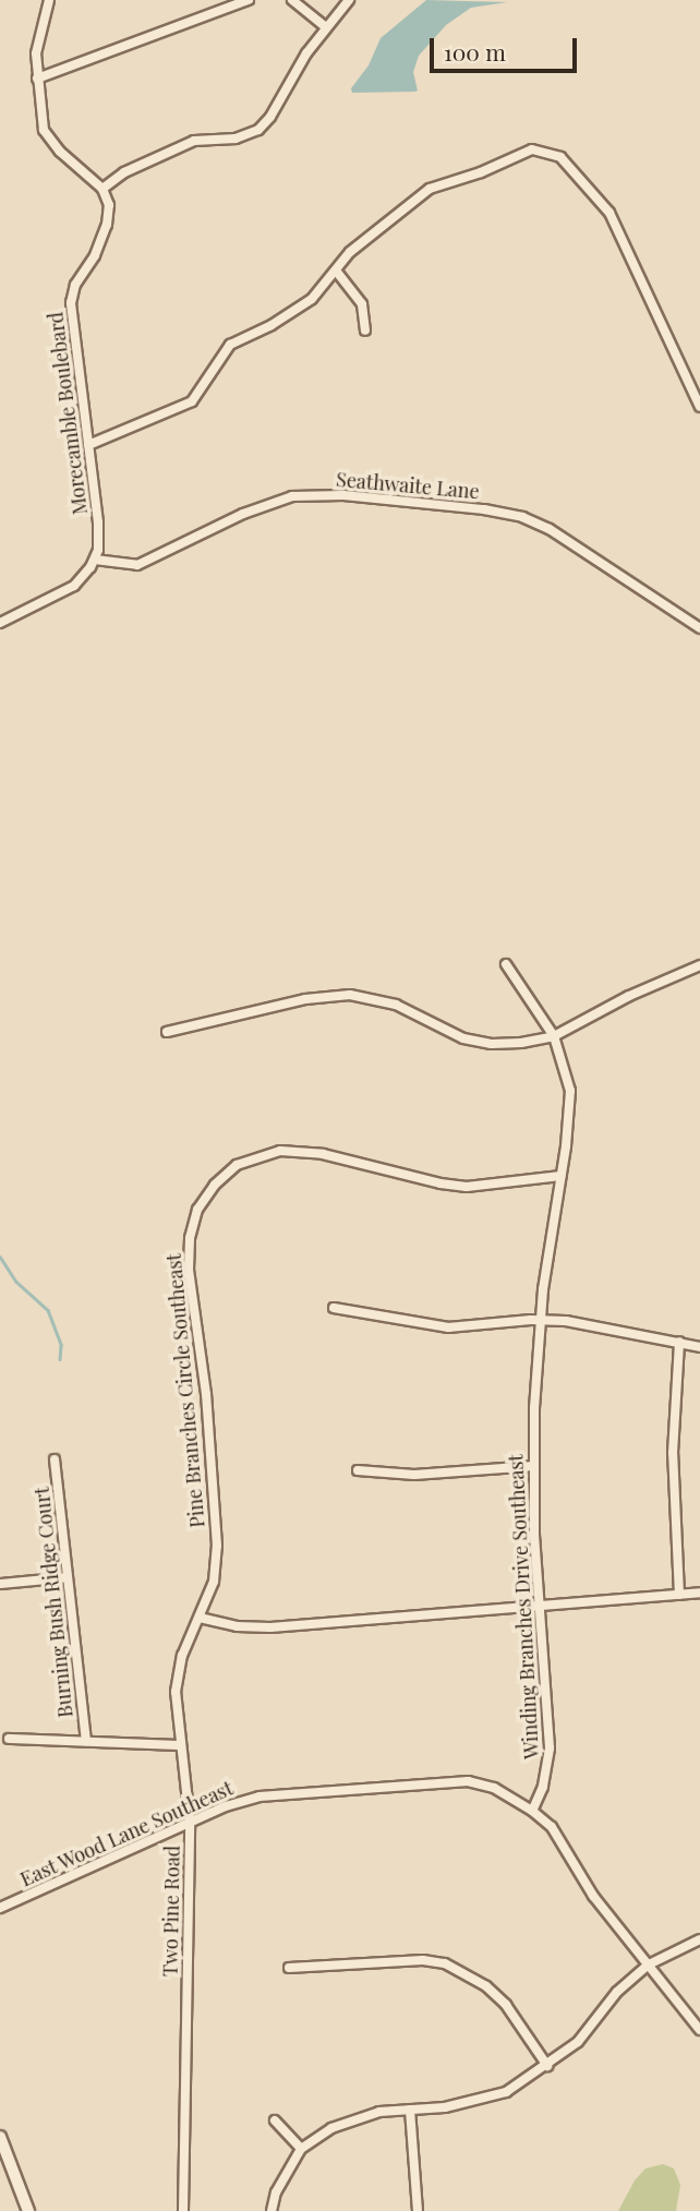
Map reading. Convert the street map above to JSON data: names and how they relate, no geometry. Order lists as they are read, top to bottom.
{
  "streets": {
    "street": [
      "Morecamble Boulebard",
      "Seathwaite Lane",
      "Pine Branches Circle Southeast",
      "Burning Bush Ridge Court",
      "Winding Branches Drive Southeast",
      "East Wood Lane Southeast",
      "Two Pine Road"
    ]
  },
  "crossings": [
    ["Morecamble Boulebard", "Seathwaite Lane"],
    ["Pine Branches Circle Southeast", "Winding Branches Drive Southeast"],
    ["Pine Branches Circle Southeast", "Two Pine Road"],
    ["Winding Branches Drive Southeast", "East Wood Lane Southeast"],
    ["East Wood Lane Southeast", "Two Pine Road"]
  ],
  "scale_bar": "100 m"
}
